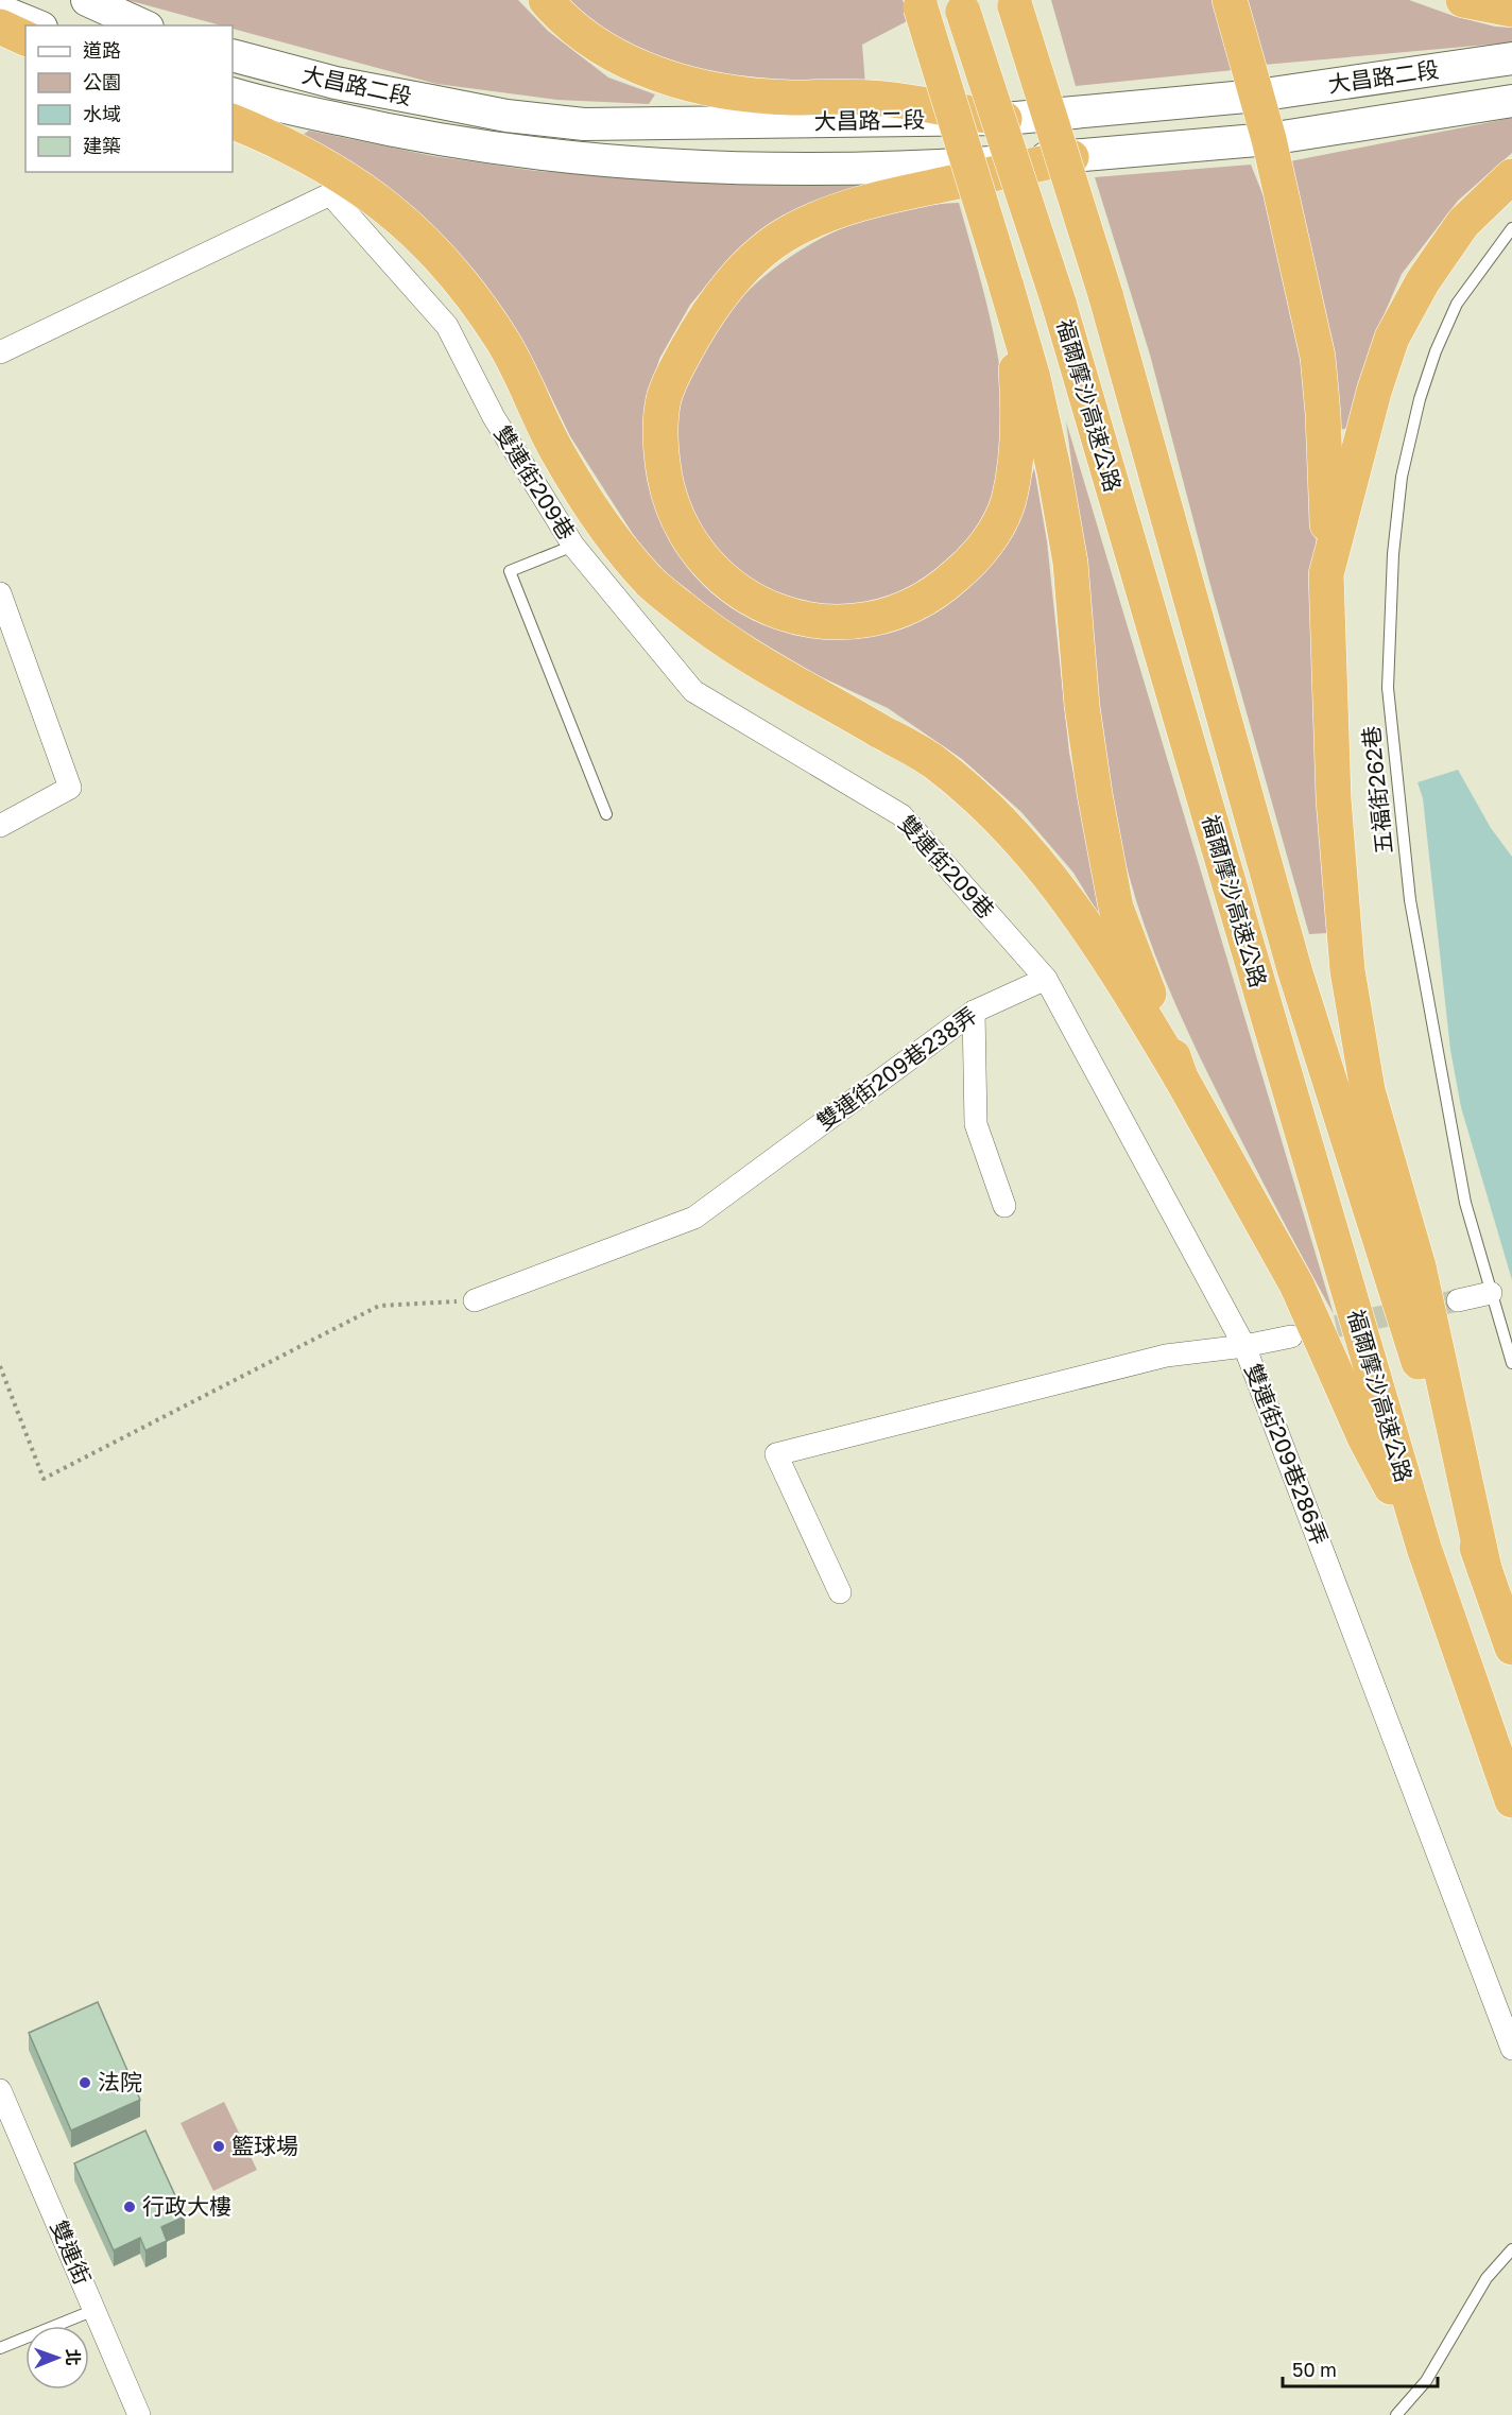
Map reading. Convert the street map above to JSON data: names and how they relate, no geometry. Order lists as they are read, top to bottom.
{
  "streets": {
    "highway": ["福爾摩沙高速公路"],
    "main road": ["大昌路二段"],
    "street": [
      "雙連街209巷",
      "雙連街209巷238弄",
      "雙連街209巷286弄",
      "雙連街"
    ],
    "lane": ["五福街262巷"]
  },
  "crossings": [
    ["雙連街209巷", "雙連街209巷238弄"]
  ],
  "places": ["法院", "籃球場", "行政大樓"],
  "legend": [
    "道路",
    "公園",
    "水域",
    "建築"
  ],
  "scale_bar": "50 m",
  "north": "right"
}
